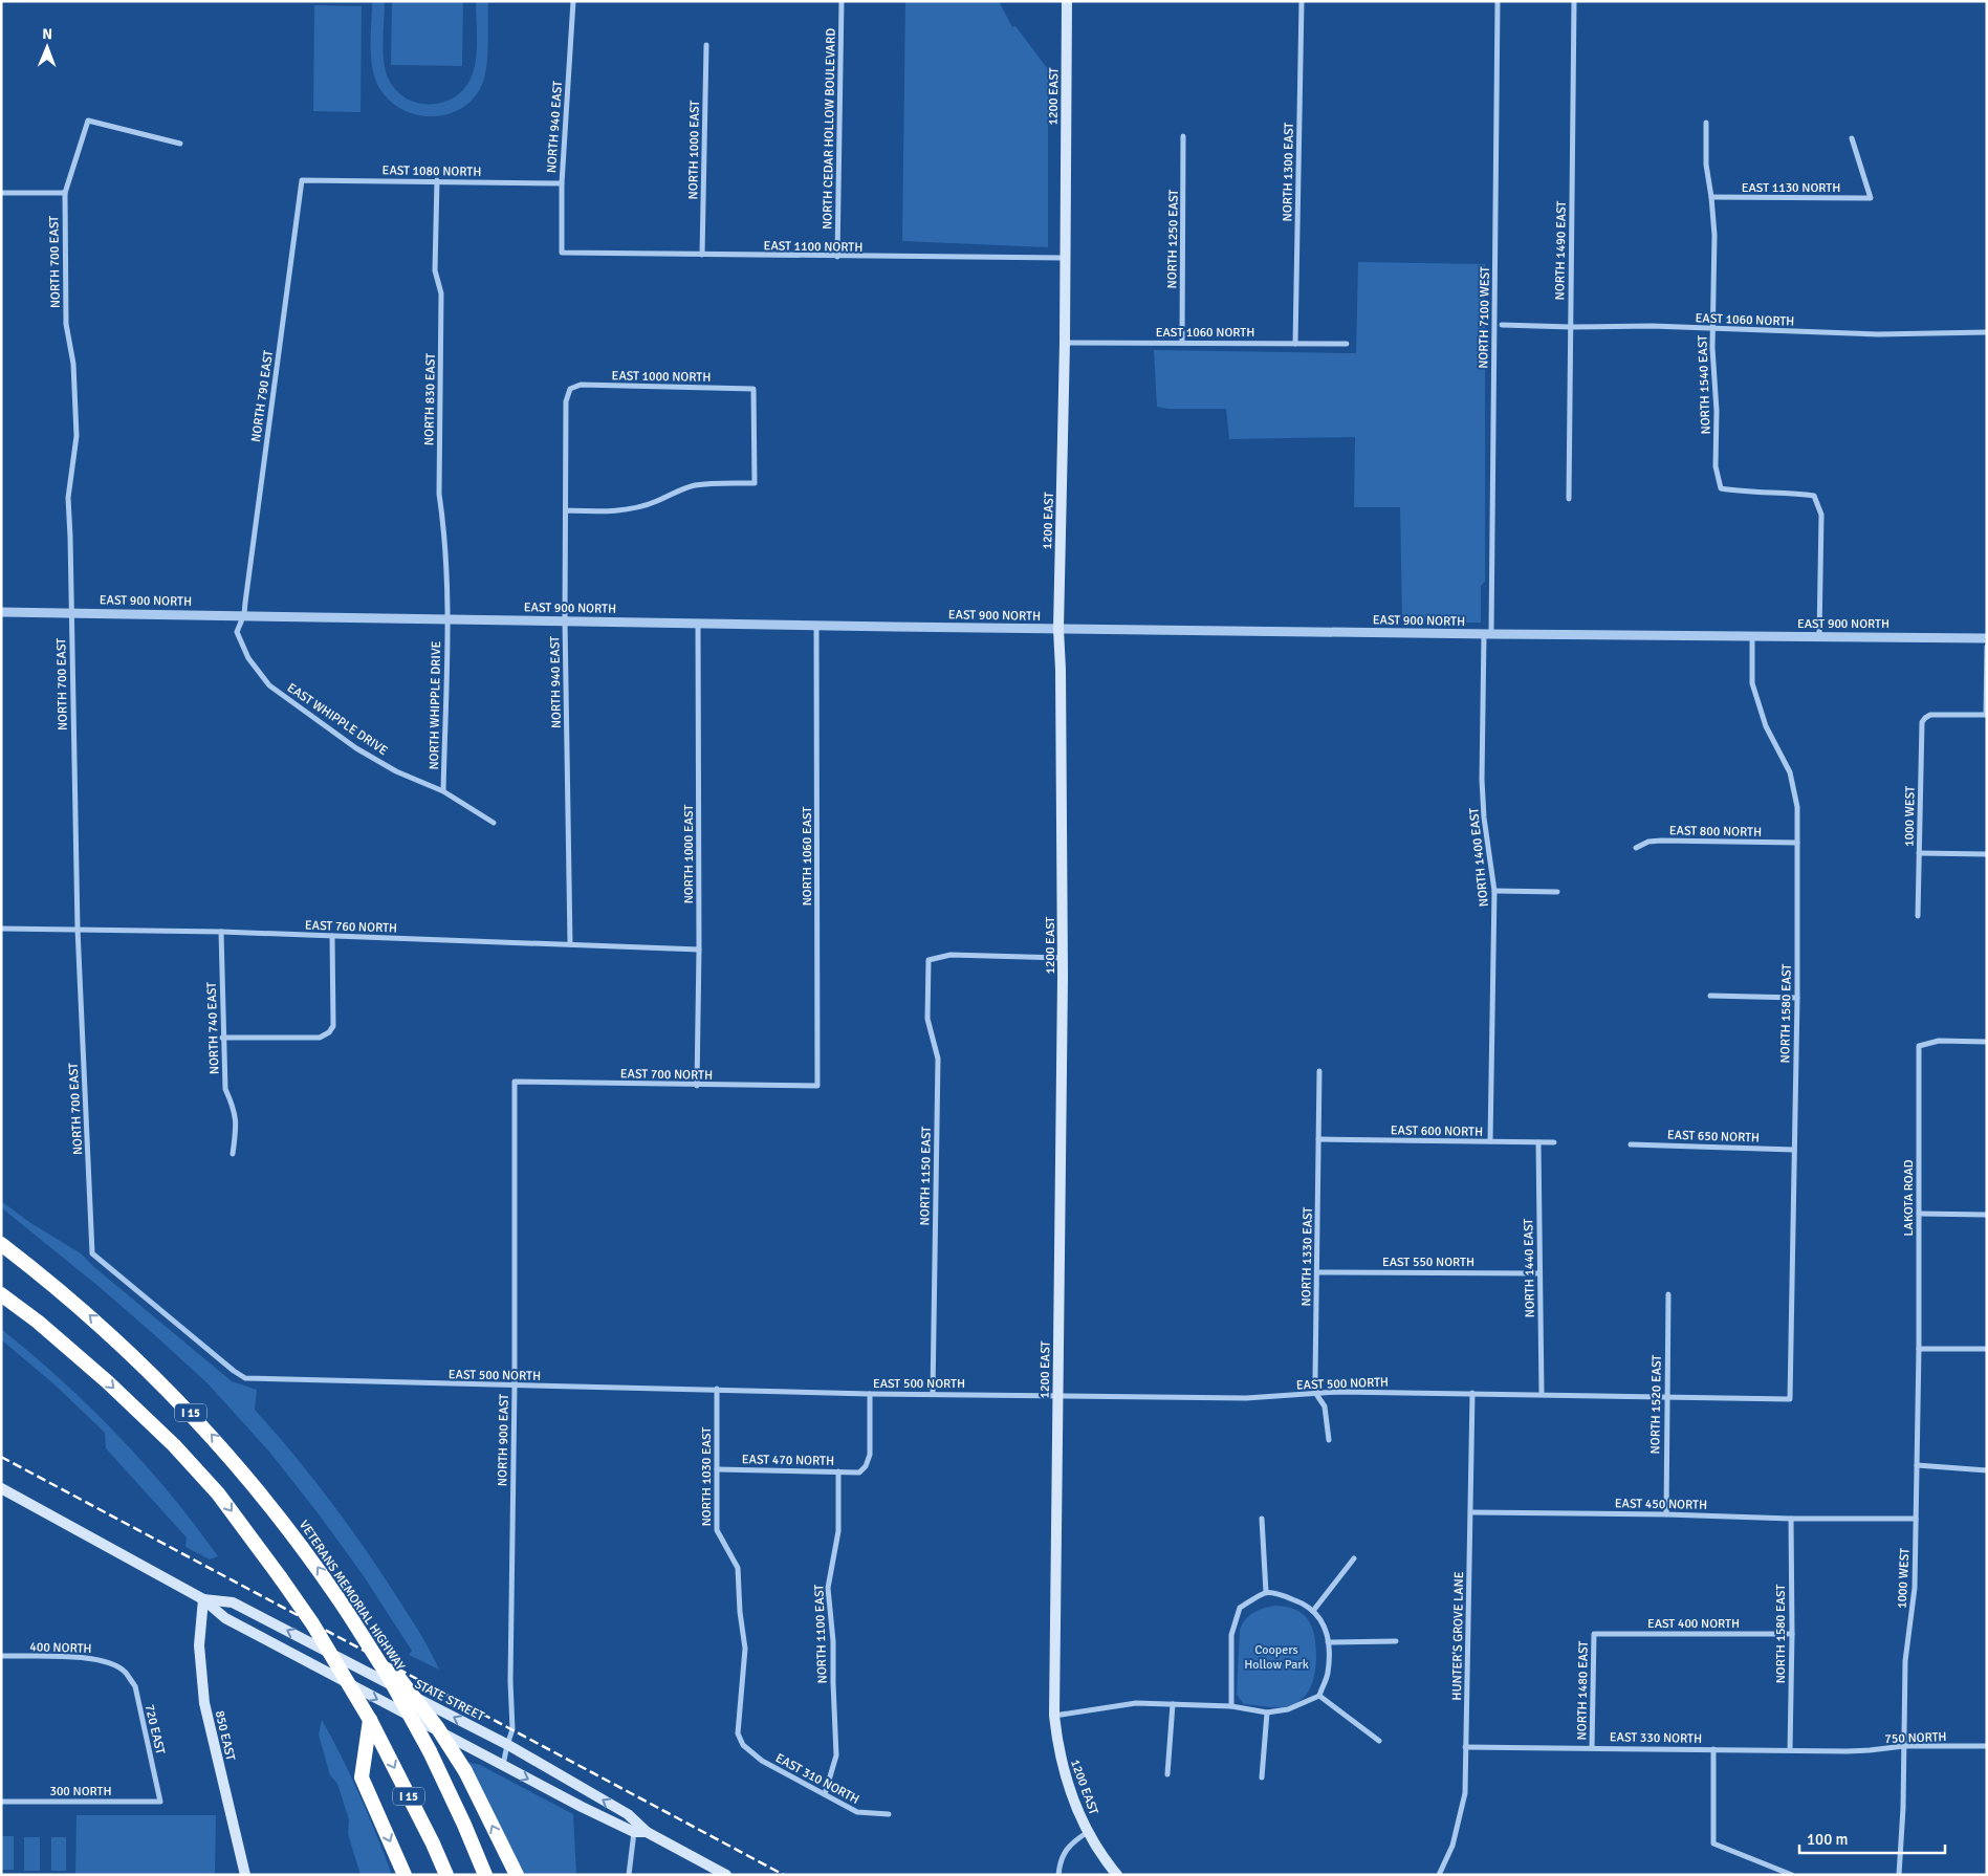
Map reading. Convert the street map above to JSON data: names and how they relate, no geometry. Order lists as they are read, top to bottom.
{
  "streets": {
    "highway": ["I 15", "VETERANS MEMORIAL HIGHWAY"],
    "main road": ["1200 EAST", "STATE STREET", "850 EAST"],
    "street": [
      "NORTH 940 EAST",
      "NORTH CEDAR HOLLOW BOULEVARD",
      "NORTH 1000 EAST",
      "EAST 1080 NORTH",
      "NORTH 1300 EAST",
      "EAST 1130 NORTH",
      "NORTH 1250 EAST",
      "EAST 1100 NORTH",
      "NORTH 1490 EAST",
      "NORTH 700 EAST",
      "NORTH 7100 WEST",
      "EAST 1060 NORTH",
      "EAST 1000 NORTH",
      "NORTH 1540 EAST",
      "NORTH 790 EAST",
      "NORTH 830 EAST",
      "EAST 900 NORTH",
      "NORTH WHIPPLE DRIVE",
      "EAST WHIPPLE DRIVE",
      "1000 WEST",
      "EAST 800 NORTH",
      "NORTH 1060 EAST",
      "NORTH 1400 EAST",
      "EAST 760 NORTH",
      "NORTH 1580 EAST",
      "NORTH 740 EAST",
      "EAST 700 NORTH",
      "EAST 600 NORTH",
      "EAST 650 NORTH",
      "NORTH 1150 EAST",
      "LAKOTA ROAD",
      "NORTH 1330 EAST",
      "EAST 550 NORTH",
      "NORTH 1440 EAST",
      "EAST 500 NORTH",
      "NORTH 1520 EAST",
      "NORTH 900 EAST",
      "EAST 470 NORTH",
      "NORTH 1030 EAST",
      "EAST 450 NORTH",
      "EAST 400 NORTH",
      "NORTH 1100 EAST",
      "HUNTER'S GROVE LANE",
      "400 NORTH",
      "NORTH 1480 EAST",
      "720 EAST",
      "EAST 330 NORTH",
      "750 NORTH",
      "EAST 310 NORTH",
      "300 NORTH"
    ]
  },
  "crossings": [
    ["1200 EAST", "EAST 1100 NORTH"],
    ["1200 EAST", "EAST 1060 NORTH"],
    ["1200 EAST", "EAST 900 NORTH"],
    ["1200 EAST", "NORTH 1150 EAST"],
    ["1200 EAST", "EAST 500 NORTH"],
    ["NORTH 940 EAST", "EAST 1080 NORTH"],
    ["NORTH 940 EAST", "EAST 1100 NORTH"],
    ["NORTH 940 EAST", "EAST 1000 NORTH"],
    ["NORTH 940 EAST", "EAST 900 NORTH"],
    ["NORTH 940 EAST", "EAST 760 NORTH"],
    ["NORTH CEDAR HOLLOW BOULEVARD", "EAST 1100 NORTH"],
    ["NORTH 1000 EAST", "EAST 1100 NORTH"],
    ["NORTH 1000 EAST", "EAST 900 NORTH"],
    ["NORTH 1000 EAST", "EAST 760 NORTH"],
    ["NORTH 1000 EAST", "EAST 700 NORTH"],
    ["EAST 1080 NORTH", "NORTH 790 EAST"],
    ["EAST 1080 NORTH", "NORTH 830 EAST"],
    ["NORTH 1300 EAST", "EAST 1060 NORTH"],
    ["EAST 1130 NORTH", "NORTH 1540 EAST"],
    ["NORTH 1250 EAST", "EAST 1060 NORTH"],
    ["NORTH 1490 EAST", "EAST 1060 NORTH"],
    ["NORTH 700 EAST", "EAST 900 NORTH"],
    ["NORTH 700 EAST", "EAST 760 NORTH"],
    ["NORTH 700 EAST", "EAST 500 NORTH"],
    ["NORTH 7100 WEST", "EAST 900 NORTH"],
    ["NORTH 7100 WEST", "NORTH 1400 EAST"],
    ["EAST 1060 NORTH", "NORTH 1540 EAST"],
    ["NORTH 1540 EAST", "EAST 900 NORTH"],
    ["NORTH 790 EAST", "EAST 900 NORTH"],
    ["NORTH 790 EAST", "EAST WHIPPLE DRIVE"],
    ["NORTH 830 EAST", "EAST 900 NORTH"],
    ["NORTH 830 EAST", "NORTH WHIPPLE DRIVE"],
    ["EAST 900 NORTH", "NORTH WHIPPLE DRIVE"],
    ["EAST 900 NORTH", "EAST WHIPPLE DRIVE"],
    ["EAST 900 NORTH", "NORTH 1060 EAST"],
    ["EAST 900 NORTH", "NORTH 1400 EAST"],
    ["EAST 900 NORTH", "NORTH 1580 EAST"],
    ["NORTH WHIPPLE DRIVE", "EAST WHIPPLE DRIVE"],
    ["1000 WEST", "LAKOTA ROAD"],
    ["1000 WEST", "EAST 450 NORTH"],
    ["1000 WEST", "750 NORTH"],
    ["EAST 800 NORTH", "NORTH 1580 EAST"],
    ["NORTH 1060 EAST", "EAST 700 NORTH"],
    ["NORTH 1400 EAST", "EAST 600 NORTH"],
    ["EAST 760 NORTH", "NORTH 740 EAST"],
    ["NORTH 1580 EAST", "EAST 650 NORTH"],
    ["NORTH 1580 EAST", "EAST 500 NORTH"],
    ["NORTH 1580 EAST", "EAST 450 NORTH"],
    ["NORTH 1580 EAST", "EAST 400 NORTH"],
    ["NORTH 1580 EAST", "EAST 330 NORTH"],
    ["EAST 700 NORTH", "NORTH 900 EAST"],
    ["EAST 600 NORTH", "NORTH 1330 EAST"],
    ["EAST 600 NORTH", "NORTH 1440 EAST"],
    ["NORTH 1150 EAST", "EAST 500 NORTH"],
    ["NORTH 1330 EAST", "EAST 550 NORTH"],
    ["NORTH 1330 EAST", "EAST 500 NORTH"],
    ["EAST 550 NORTH", "NORTH 1440 EAST"],
    ["NORTH 1440 EAST", "EAST 500 NORTH"],
    ["EAST 500 NORTH", "NORTH 1520 EAST"],
    ["EAST 500 NORTH", "NORTH 900 EAST"],
    ["EAST 500 NORTH", "EAST 470 NORTH"],
    ["EAST 500 NORTH", "NORTH 1030 EAST"],
    ["EAST 500 NORTH", "HUNTER'S GROVE LANE"],
    ["NORTH 1520 EAST", "EAST 450 NORTH"],
    ["NORTH 900 EAST", "STATE STREET"],
    ["EAST 470 NORTH", "NORTH 1030 EAST"],
    ["EAST 470 NORTH", "NORTH 1100 EAST"],
    ["NORTH 1030 EAST", "EAST 310 NORTH"],
    ["EAST 450 NORTH", "HUNTER'S GROVE LANE"],
    ["EAST 400 NORTH", "NORTH 1480 EAST"],
    ["NORTH 1100 EAST", "EAST 310 NORTH"],
    ["HUNTER'S GROVE LANE", "EAST 330 NORTH"],
    ["400 NORTH", "720 EAST"],
    ["NORTH 1480 EAST", "EAST 330 NORTH"],
    ["STATE STREET", "850 EAST"],
    ["720 EAST", "300 NORTH"],
    ["EAST 330 NORTH", "750 NORTH"]
  ],
  "parks": ["Coopers Hollow Park"],
  "scale_bar": "100 m",
  "north": "top"
}
